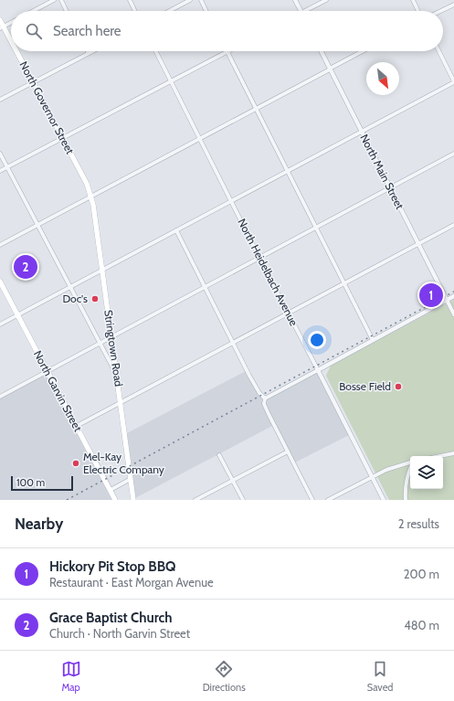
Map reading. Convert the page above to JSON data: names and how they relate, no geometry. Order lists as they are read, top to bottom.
{
  "streets": {
    "main road": ["North Governor Street", "Stringtown Road", "North Garvin Street"],
    "street": ["North Main Street", "North Heidelbach Avenue"]
  },
  "crossings": [
    ["North Governor Street", "Stringtown Road"]
  ],
  "places": ["Doc's", "Bosse Field", "Mel-Kay Electric Company"],
  "scale_bar": "100 m",
  "north": "bottom right",
  "page": {
    "search": "Search here",
    "pins": ["2", "1"],
    "scale": "100 m",
    "heading": ["Nearby", "2 results"],
    "list": [
      {
        "mark": "1",
        "name": "Hickory Pit Stop BBQ",
        "note": "Restaurant · East Morgan Avenue",
        "value": "200 m"
      },
      {
        "mark": "2",
        "name": "Grace Baptist Church",
        "note": "Church · North Garvin Street",
        "value": "480 m"
      }
    ],
    "nav": ["Map", "Directions", "Saved"]
  }
}
